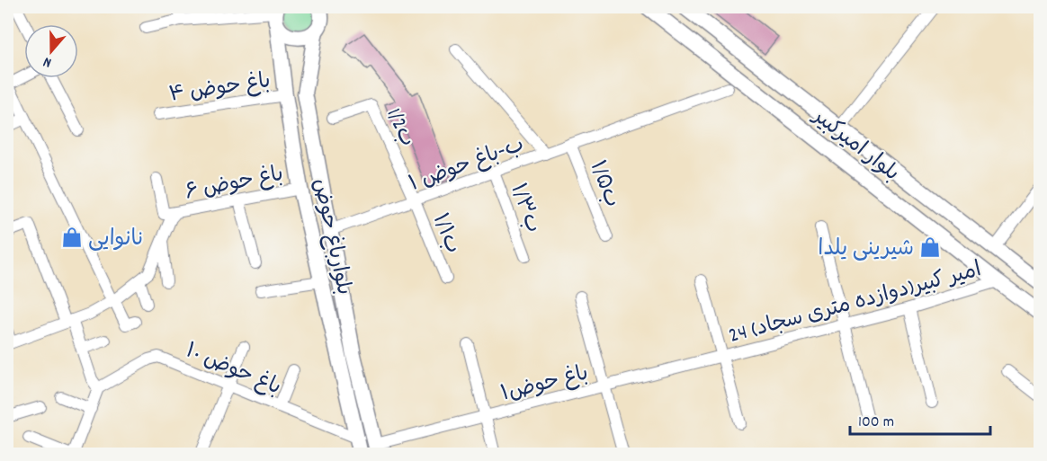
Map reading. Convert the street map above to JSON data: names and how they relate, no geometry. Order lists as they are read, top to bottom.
{
  "streets": {
    "main road": ["بلوار امیرکبیر", "بلوارباغ حوض"],
    "street": [
      "۴ باغ حوض",
      "1/2ب",
      "۱ ب-باغ حوض",
      "۶ باغ حوض",
      "ب۱/۵",
      "ب۱/۳",
      "ب۱/۱",
      "24 امیر کبیر(دوازده متری سجاد)",
      "۱۰ باغ حوض",
      "باغ حوض۱"
    ]
  },
  "crossings": [
    ["۴ باغ حوض", "بلوارباغ حوض"],
    ["1/2ب", "۱ ب-باغ حوض"],
    ["1/2ب", "ب۱/۱"],
    ["بلوار امیرکبیر", "24 امیر کبیر(دوازده متری سجاد)"],
    ["۱ ب-باغ حوض", "ب۱/۵"],
    ["۱ ب-باغ حوض", "ب۱/۳"],
    ["۱ ب-باغ حوض", "ب۱/۱"],
    ["۱ ب-باغ حوض", "بلوارباغ حوض"],
    ["۶ باغ حوض", "بلوارباغ حوض"],
    ["بلوارباغ حوض", "۱۰ باغ حوض"],
    ["بلوارباغ حوض", "باغ حوض۱"],
    ["24 امیر کبیر(دوازده متری سجاد)", "باغ حوض۱"]
  ],
  "places": {
    "shop": ["نانوایی", "شیرینی یلدا"]
  },
  "scale_bar": "100 m",
  "north": "bottom"
}
